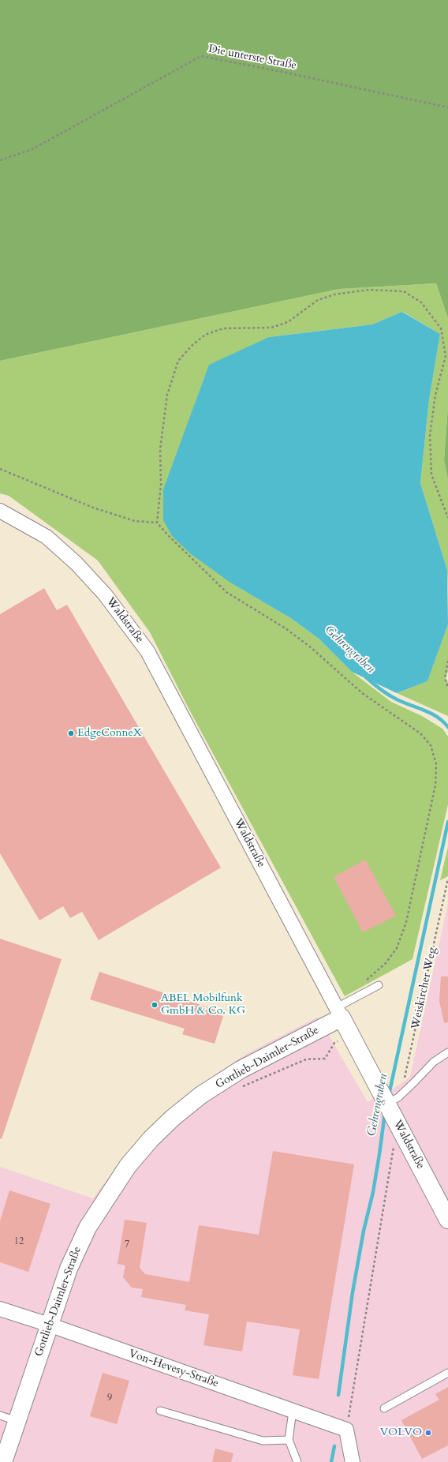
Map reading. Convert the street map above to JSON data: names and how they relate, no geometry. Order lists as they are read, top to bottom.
{
  "streets": {
    "street": ["Waldstraße", "Gottlieb-Daimler-Straße", "Von-Hevesy-Straße"],
    "path": ["Die unterste Straße", "Weiskircher Weg"]
  },
  "crossings": [
    ["Waldstraße", "Weiskircher Weg"],
    ["Waldstraße", "Gottlieb-Daimler-Straße"],
    ["Gottlieb-Daimler-Straße", "Von-Hevesy-Straße"]
  ],
  "water": ["Gehrengraben"],
  "places": ["EdgeConneX", "ABEL Mobilfunk GmbH & Co. KG", "VOLVO"],
  "house_numbers": ["12", "7", "9"]
}
